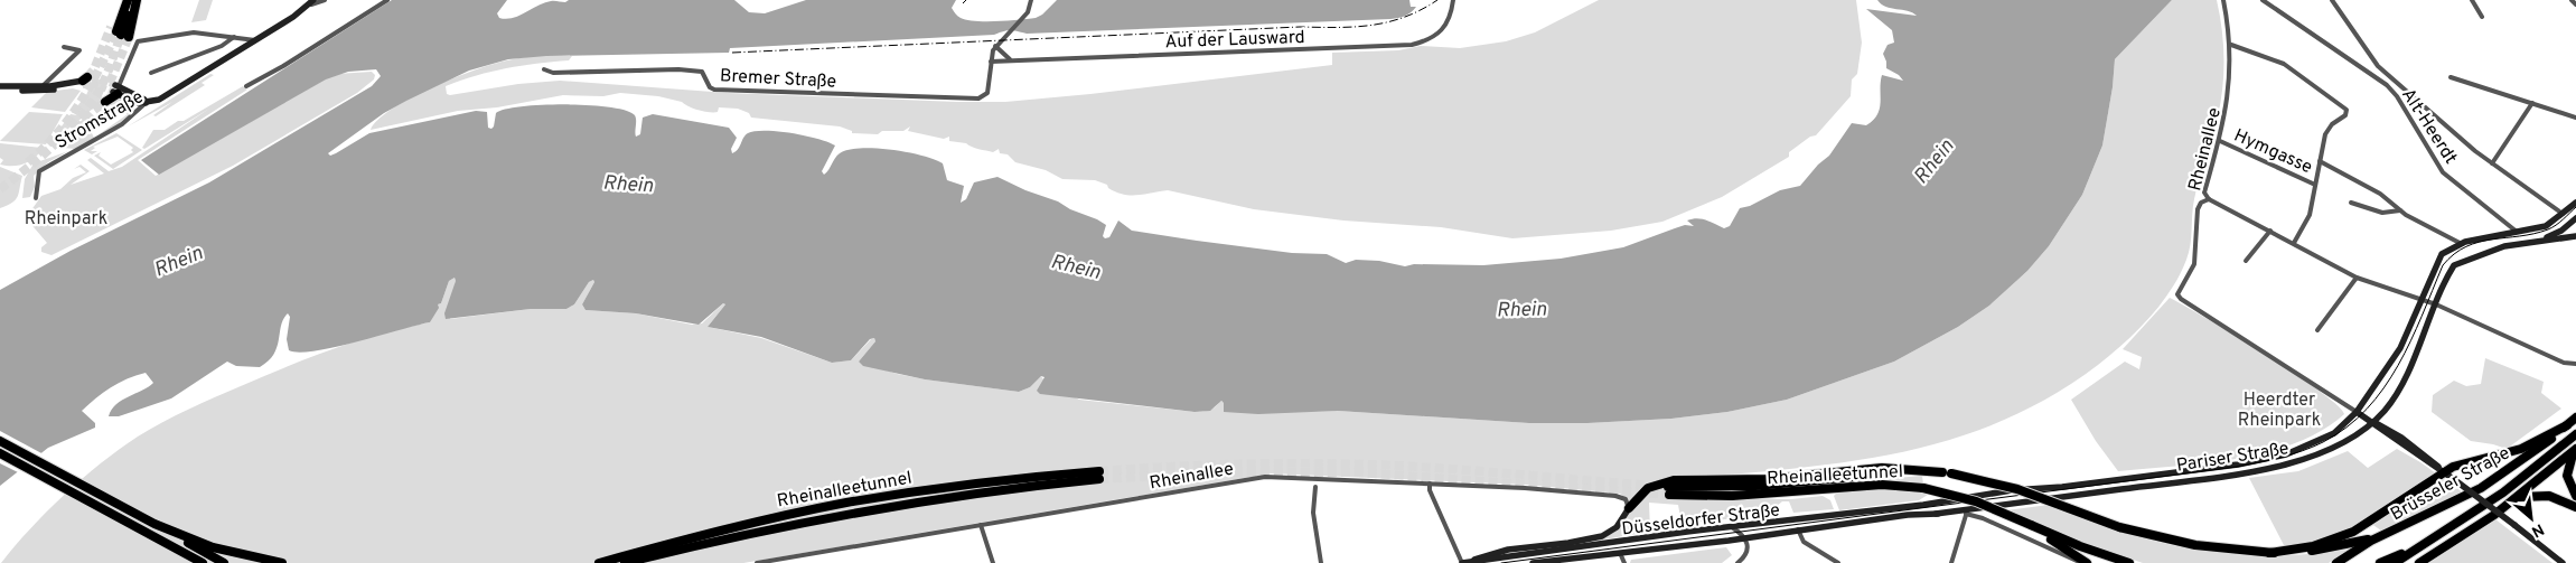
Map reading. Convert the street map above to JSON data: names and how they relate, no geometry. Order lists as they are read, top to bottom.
{
  "streets": {
    "highway": ["Rheinalleetunnel", "Brüsseler Straße"],
    "main road": ["Stromstraße", "Pariser Straße", "Düsseldorfer Straße"],
    "street": [
      "Auf der Lausward",
      "Bremer Straße",
      "Alt-Heerdt",
      "Rheinallee",
      "Hymgasse"
    ]
  },
  "crossings": [
    ["Auf der Lausward", "Bremer Straße"],
    ["Rheinallee", "Hymgasse"],
    ["Rheinallee", "Pariser Straße"],
    ["Rheinallee", "Düsseldorfer Straße"],
    ["Pariser Straße", "Düsseldorfer Straße"],
    ["Rheinalleetunnel", "Brüsseler Straße"]
  ],
  "water": ["Rhein"],
  "parks": ["Rheinpark", "Heerdter Rheinpark"],
  "north": "bottom right"
}
